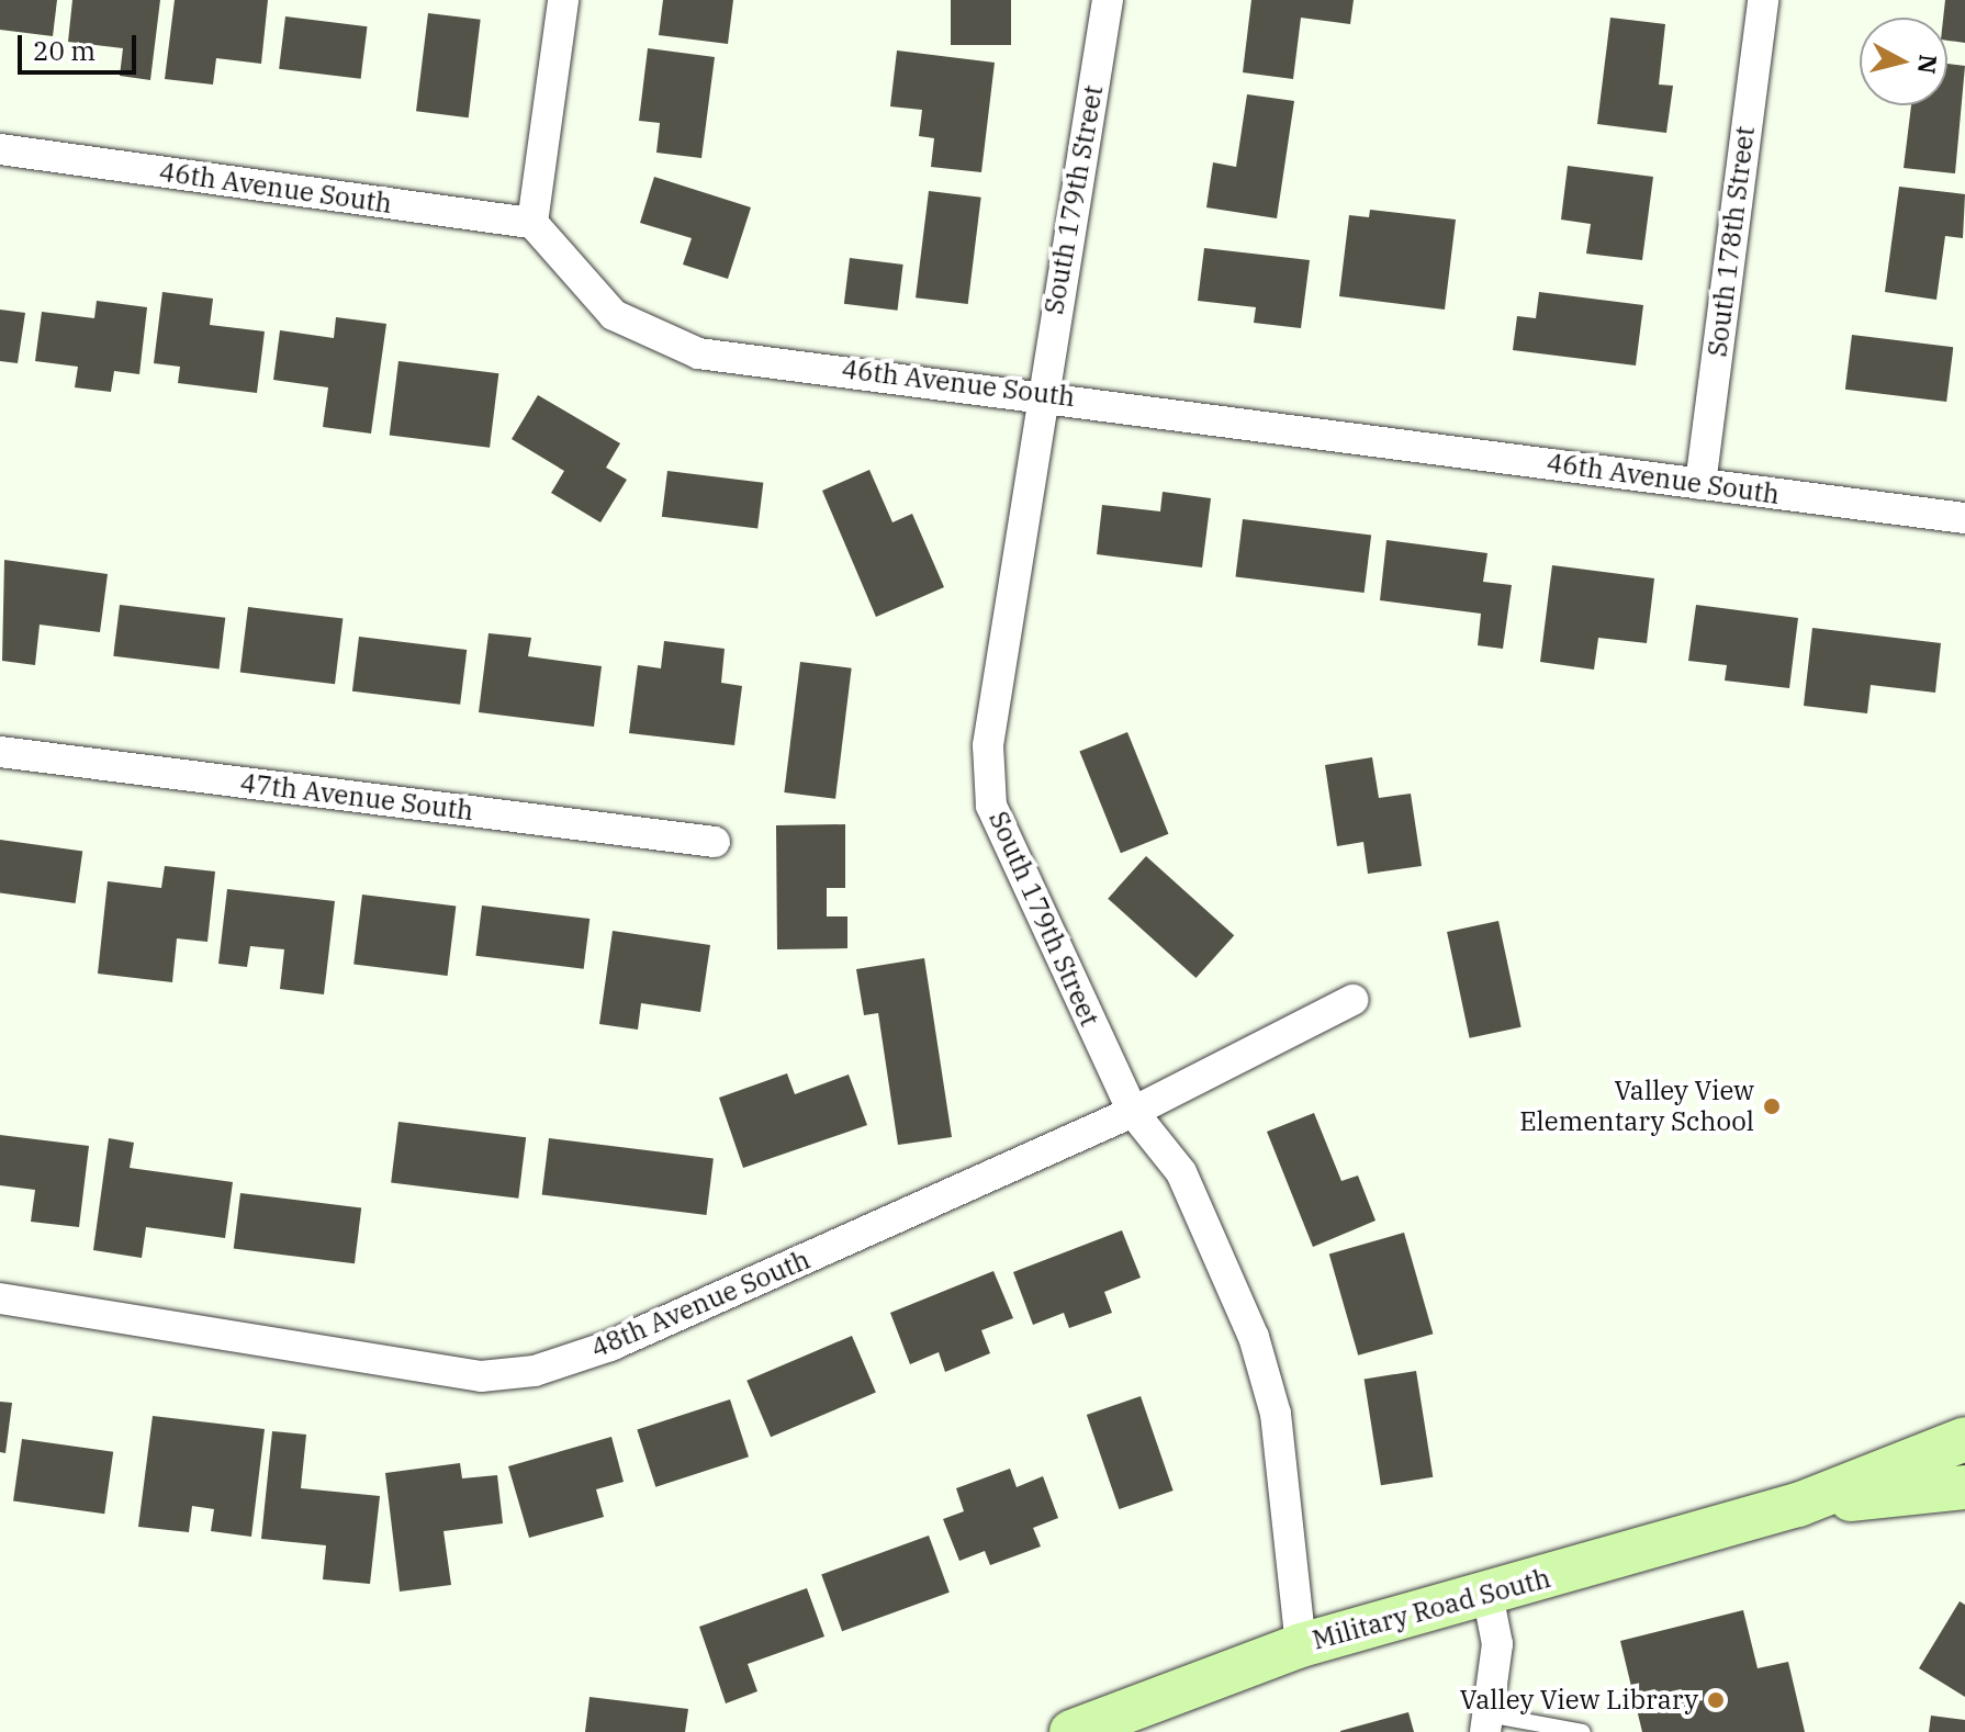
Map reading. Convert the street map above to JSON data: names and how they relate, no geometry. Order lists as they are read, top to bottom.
{
  "streets": {
    "main road": ["Military Road South"],
    "street": [
      "46th Avenue South",
      "South 179th Street",
      "South 178th Street",
      "47th Avenue South",
      "48th Avenue South"
    ]
  },
  "crossings": [
    ["46th Avenue South", "South 179th Street"],
    ["46th Avenue South", "South 178th Street"],
    ["South 179th Street", "48th Avenue South"],
    ["South 179th Street", "Military Road South"]
  ],
  "places": ["Valley View Elementary School", "Valley View Library"],
  "scale_bar": "20 m",
  "north": "right"
}
